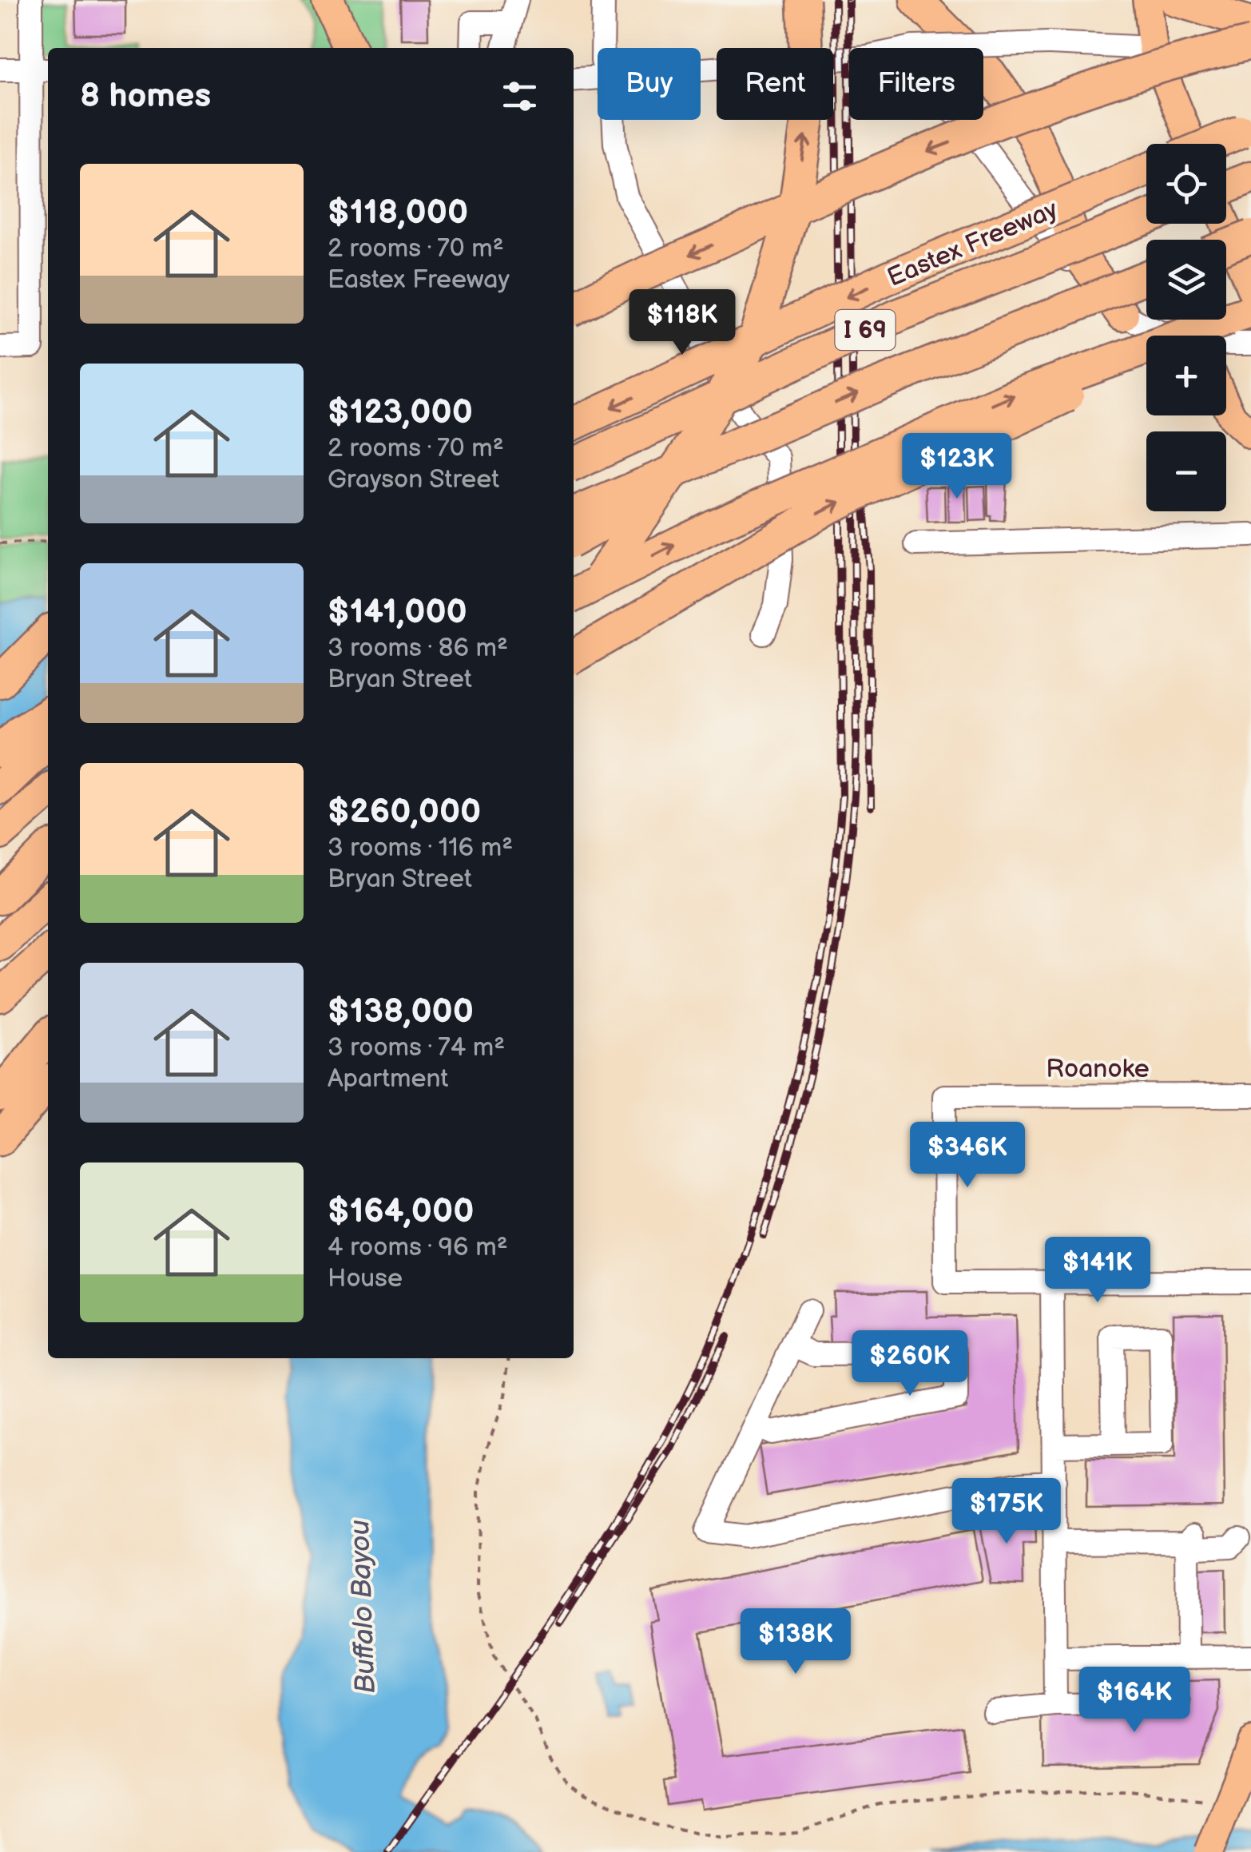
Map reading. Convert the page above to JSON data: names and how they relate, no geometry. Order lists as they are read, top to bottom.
{
  "streets": {
    "highway": ["Eastex Freeway", "I 69"],
    "street": ["Roanoke"]
  },
  "water": ["Buffalo Bayou"],
  "page": {
    "chip": ["Buy", "Rent", "Filters"],
    "heading": "8 homes",
    "map_buttons": ["+", "−"],
    "list": [
      {
        "name": "$118,000",
        "note": "2 rooms · 70 m² · Eastex Freeway"
      },
      {
        "name": "$123,000",
        "note": "2 rooms · 70 m² · Grayson Street"
      },
      {
        "name": "$141,000",
        "note": "3 rooms · 86 m² · Bryan Street"
      },
      {
        "name": "$260,000",
        "note": "3 rooms · 116 m² · Bryan Street"
      },
      {
        "name": "$138,000",
        "note": "3 rooms · 74 m² · Apartment"
      },
      {
        "name": "$164,000",
        "note": "4 rooms · 96 m² · House"
      }
    ],
    "price": [
      "$118K",
      "$123K",
      "$346K",
      "$141K",
      "$260K",
      "$175K",
      "$138K",
      "$164K"
    ]
  }
}
